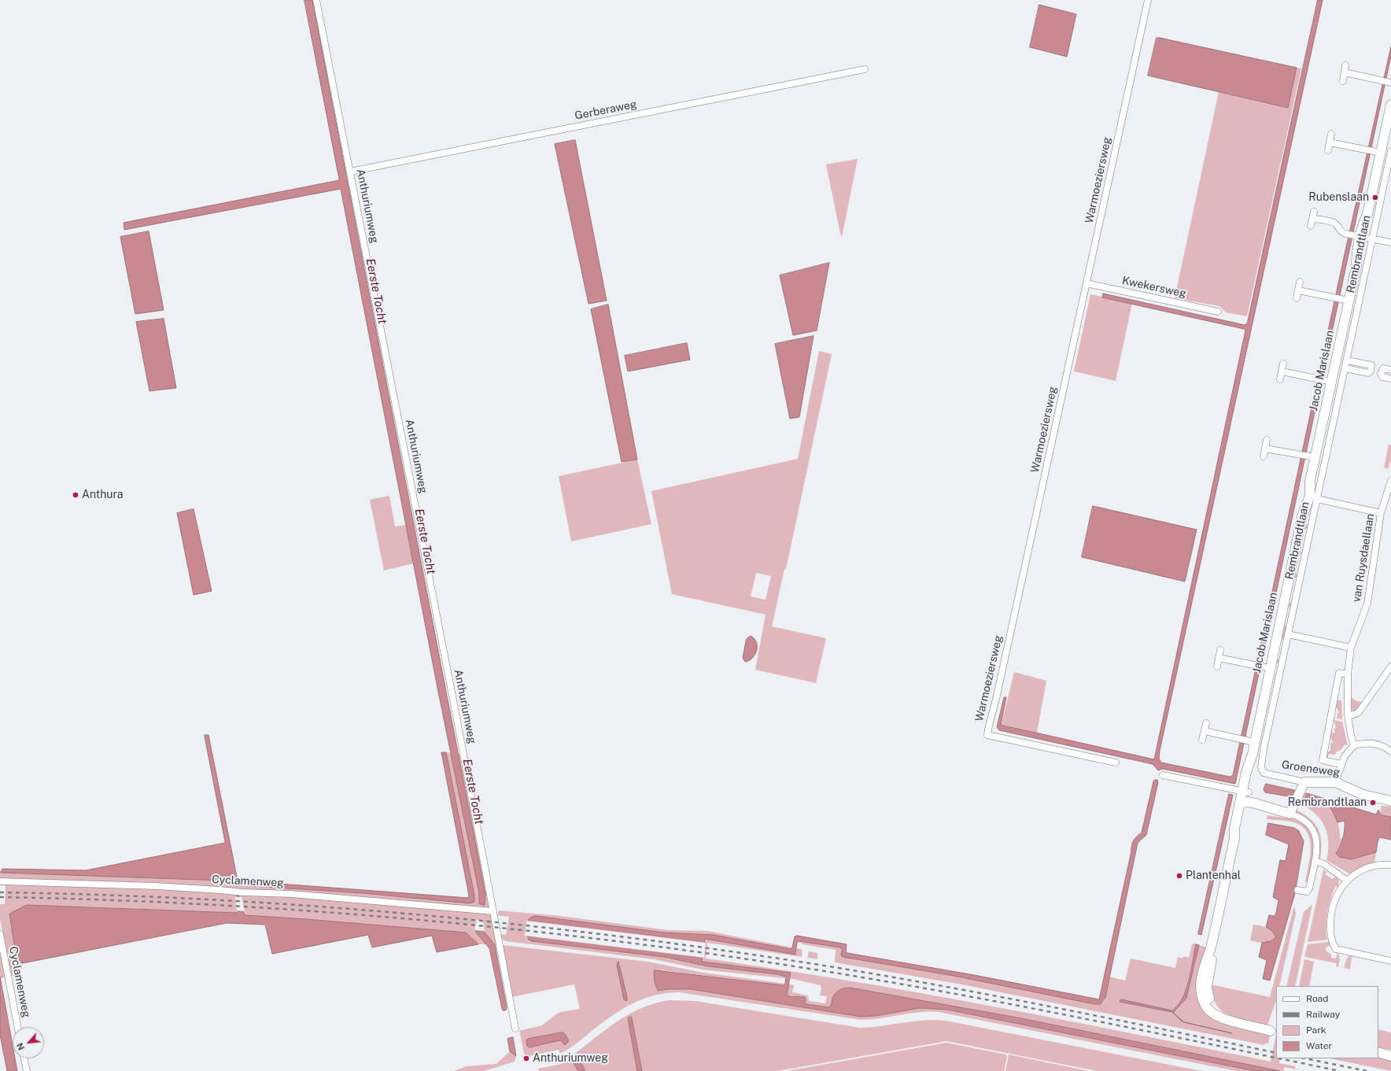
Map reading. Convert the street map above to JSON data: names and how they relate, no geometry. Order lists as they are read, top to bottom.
{
  "streets": {
    "main road": ["Jacob Marislaan", "Groeneweg"],
    "street": [
      "Gerberaweg",
      "Warmoeziersweg",
      "Anthuriumweg",
      "Rembrandtlaan",
      "Kwekersweg",
      "van Ruysdaellaan",
      "Cyclamenweg"
    ]
  },
  "crossings": [
    ["Gerberaweg", "Anthuriumweg"],
    ["Warmoeziersweg", "Kwekersweg"],
    ["Anthuriumweg", "Cyclamenweg"],
    ["Rembrandtlaan", "Jacob Marislaan"],
    ["Rembrandtlaan", "Groeneweg"]
  ],
  "water": ["Eerste Tocht"],
  "places": [
    "Rubenslaan",
    "Anthura",
    "Rembrandtlaan",
    "Plantenhal",
    "Anthuriumweg"
  ],
  "legend": [
    "Road",
    "Railway",
    "Park",
    "Water"
  ],
  "north": "bottom left"
}
